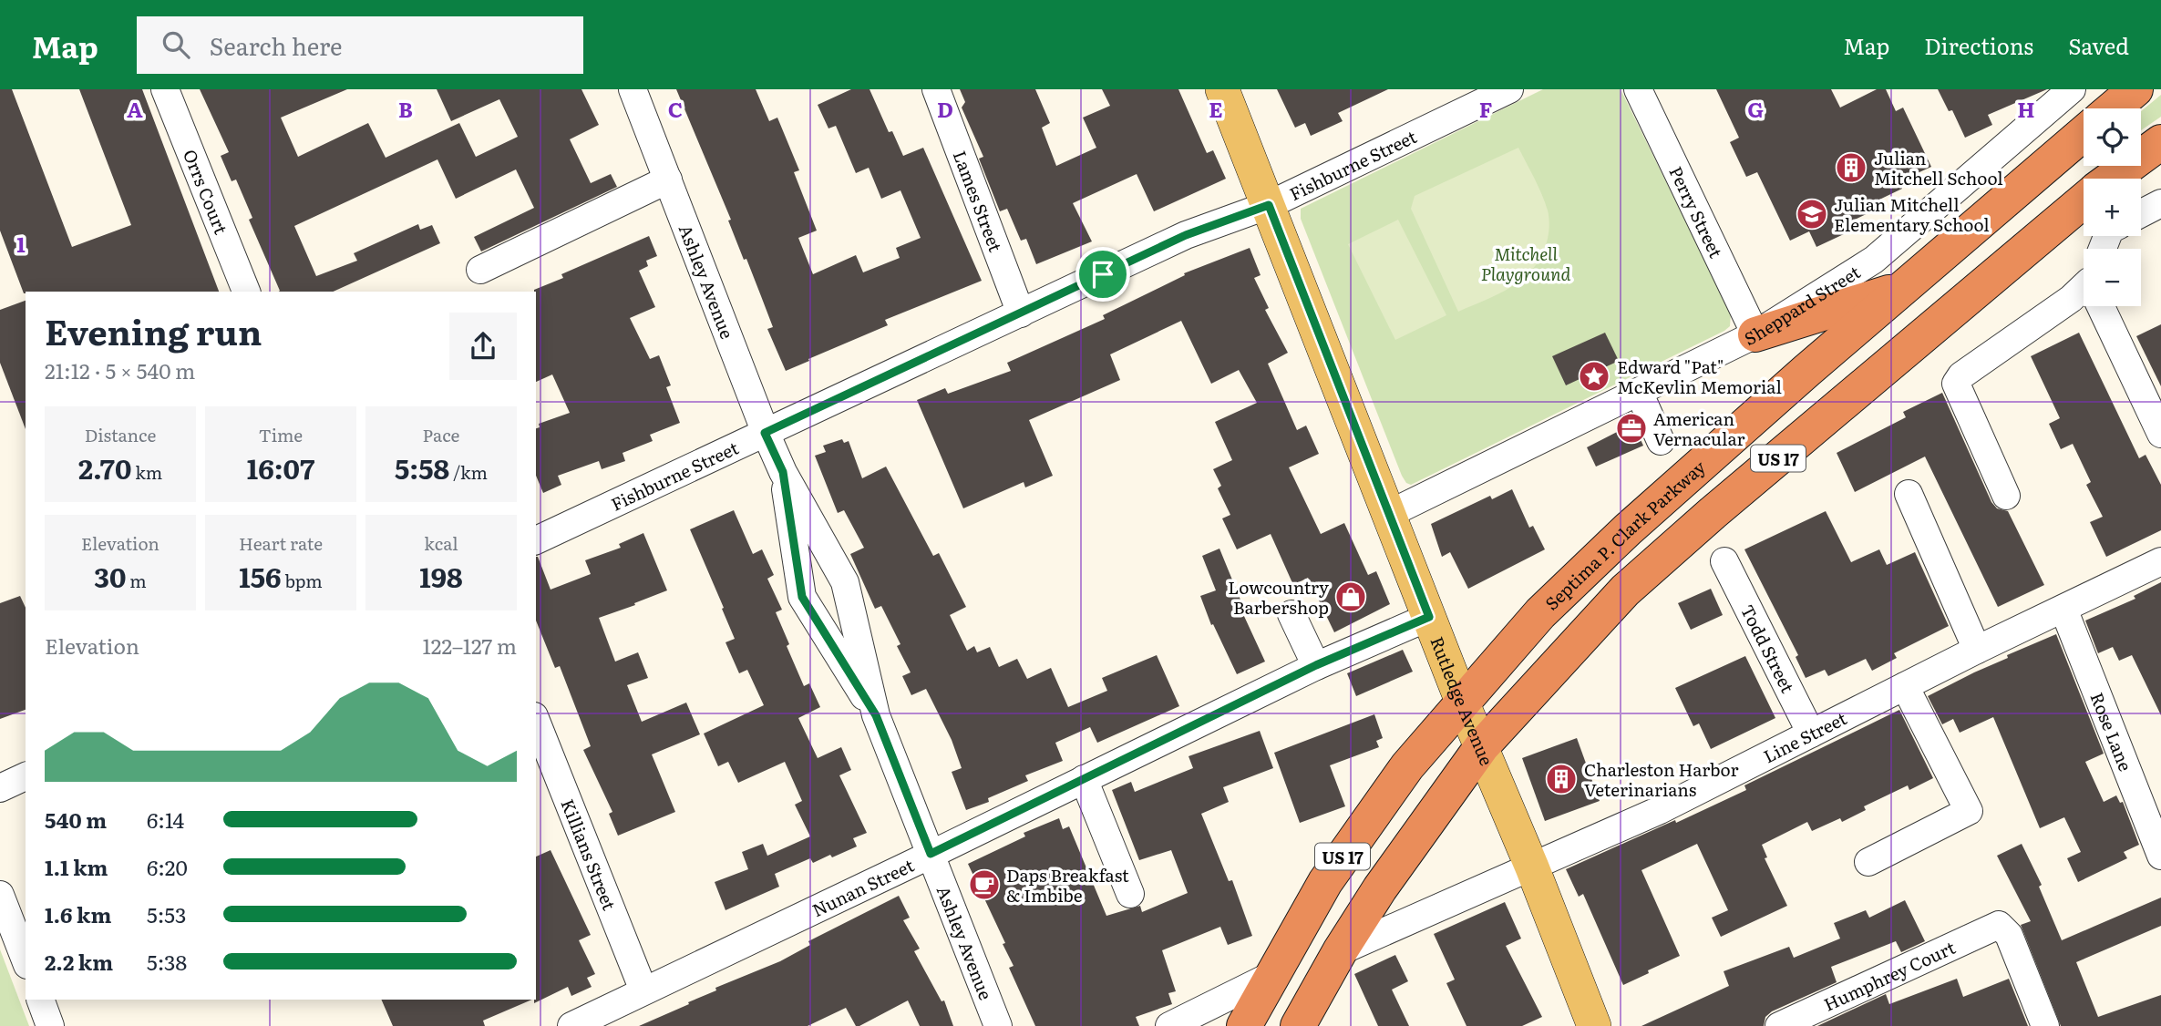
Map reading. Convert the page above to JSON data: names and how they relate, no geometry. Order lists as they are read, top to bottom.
{
  "streets": {
    "highway": ["US 17", "Septima P. Clark Parkway"],
    "main road": ["Rutledge Avenue"],
    "street": [
      "Fishburne Street",
      "Orrs Court",
      "Lames Street",
      "Perry Street",
      "Ashley Avenue",
      "Sheppard Street",
      "Todd Street",
      "Rose Lane",
      "Line Street",
      "Killians Street",
      "Nunan Street",
      "Humphrey Court"
    ]
  },
  "crossings": [
    ["Fishburne Street", "Lames Street"],
    ["Fishburne Street", "Ashley Avenue"],
    ["Fishburne Street", "Rutledge Avenue"],
    ["Perry Street", "Sheppard Street"],
    ["Ashley Avenue", "Nunan Street"],
    ["Sheppard Street", "Rutledge Avenue"],
    ["US 17", "Rutledge Avenue"],
    ["US 17", "Line Street"],
    ["Septima P. Clark Parkway", "Rutledge Avenue"],
    ["Todd Street", "Line Street"],
    ["Rutledge Avenue", "Line Street"],
    ["Rutledge Avenue", "Nunan Street"],
    ["Rose Lane", "Line Street"],
    ["Killians Street", "Nunan Street"]
  ],
  "parks": ["Mitchell Playground"],
  "places": {
    "building": ["Julian Mitchell School", "Charleston Harbor Veterinarians"],
    "school or university": ["Julian Mitchell Elementary School"],
    "place": ["Edward \"Pat\" McKevlin Memorial"],
    "office": ["American Vernacular"],
    "shop": ["Lowcountry Barbershop"],
    "cafe": ["Daps Breakfast & Imbibe"]
  },
  "page": {
    "header": "Map",
    "search": "Search here",
    "nav": ["Map", "Directions", "Saved"],
    "map_buttons": ["+", "−"],
    "heading": ["Evening run", "21:12 · 5 × 540 m"],
    "stats": [
      ["Distance", "2.70 km"],
      ["Time", "16:07"],
      ["Pace", "5:58 /km"],
      ["Elevation", "30 m"],
      ["Heart rate", "156 bpm"],
      ["kcal", "198"]
    ],
    "chart": ["Elevation", "122–127 m"],
    "list": [
      {
        "name": "540 m",
        "note": "6:14"
      },
      {
        "name": "1.1 km",
        "note": "6:20"
      },
      {
        "name": "1.6 km",
        "note": "5:53"
      },
      {
        "name": "2.2 km",
        "note": "5:38"
      }
    ]
  },
  "grid": {
    "columns": [
      "A",
      "B",
      "C",
      "D",
      "E",
      "F",
      "G",
      "H"
    ],
    "rows": ["1"]
  }
}
